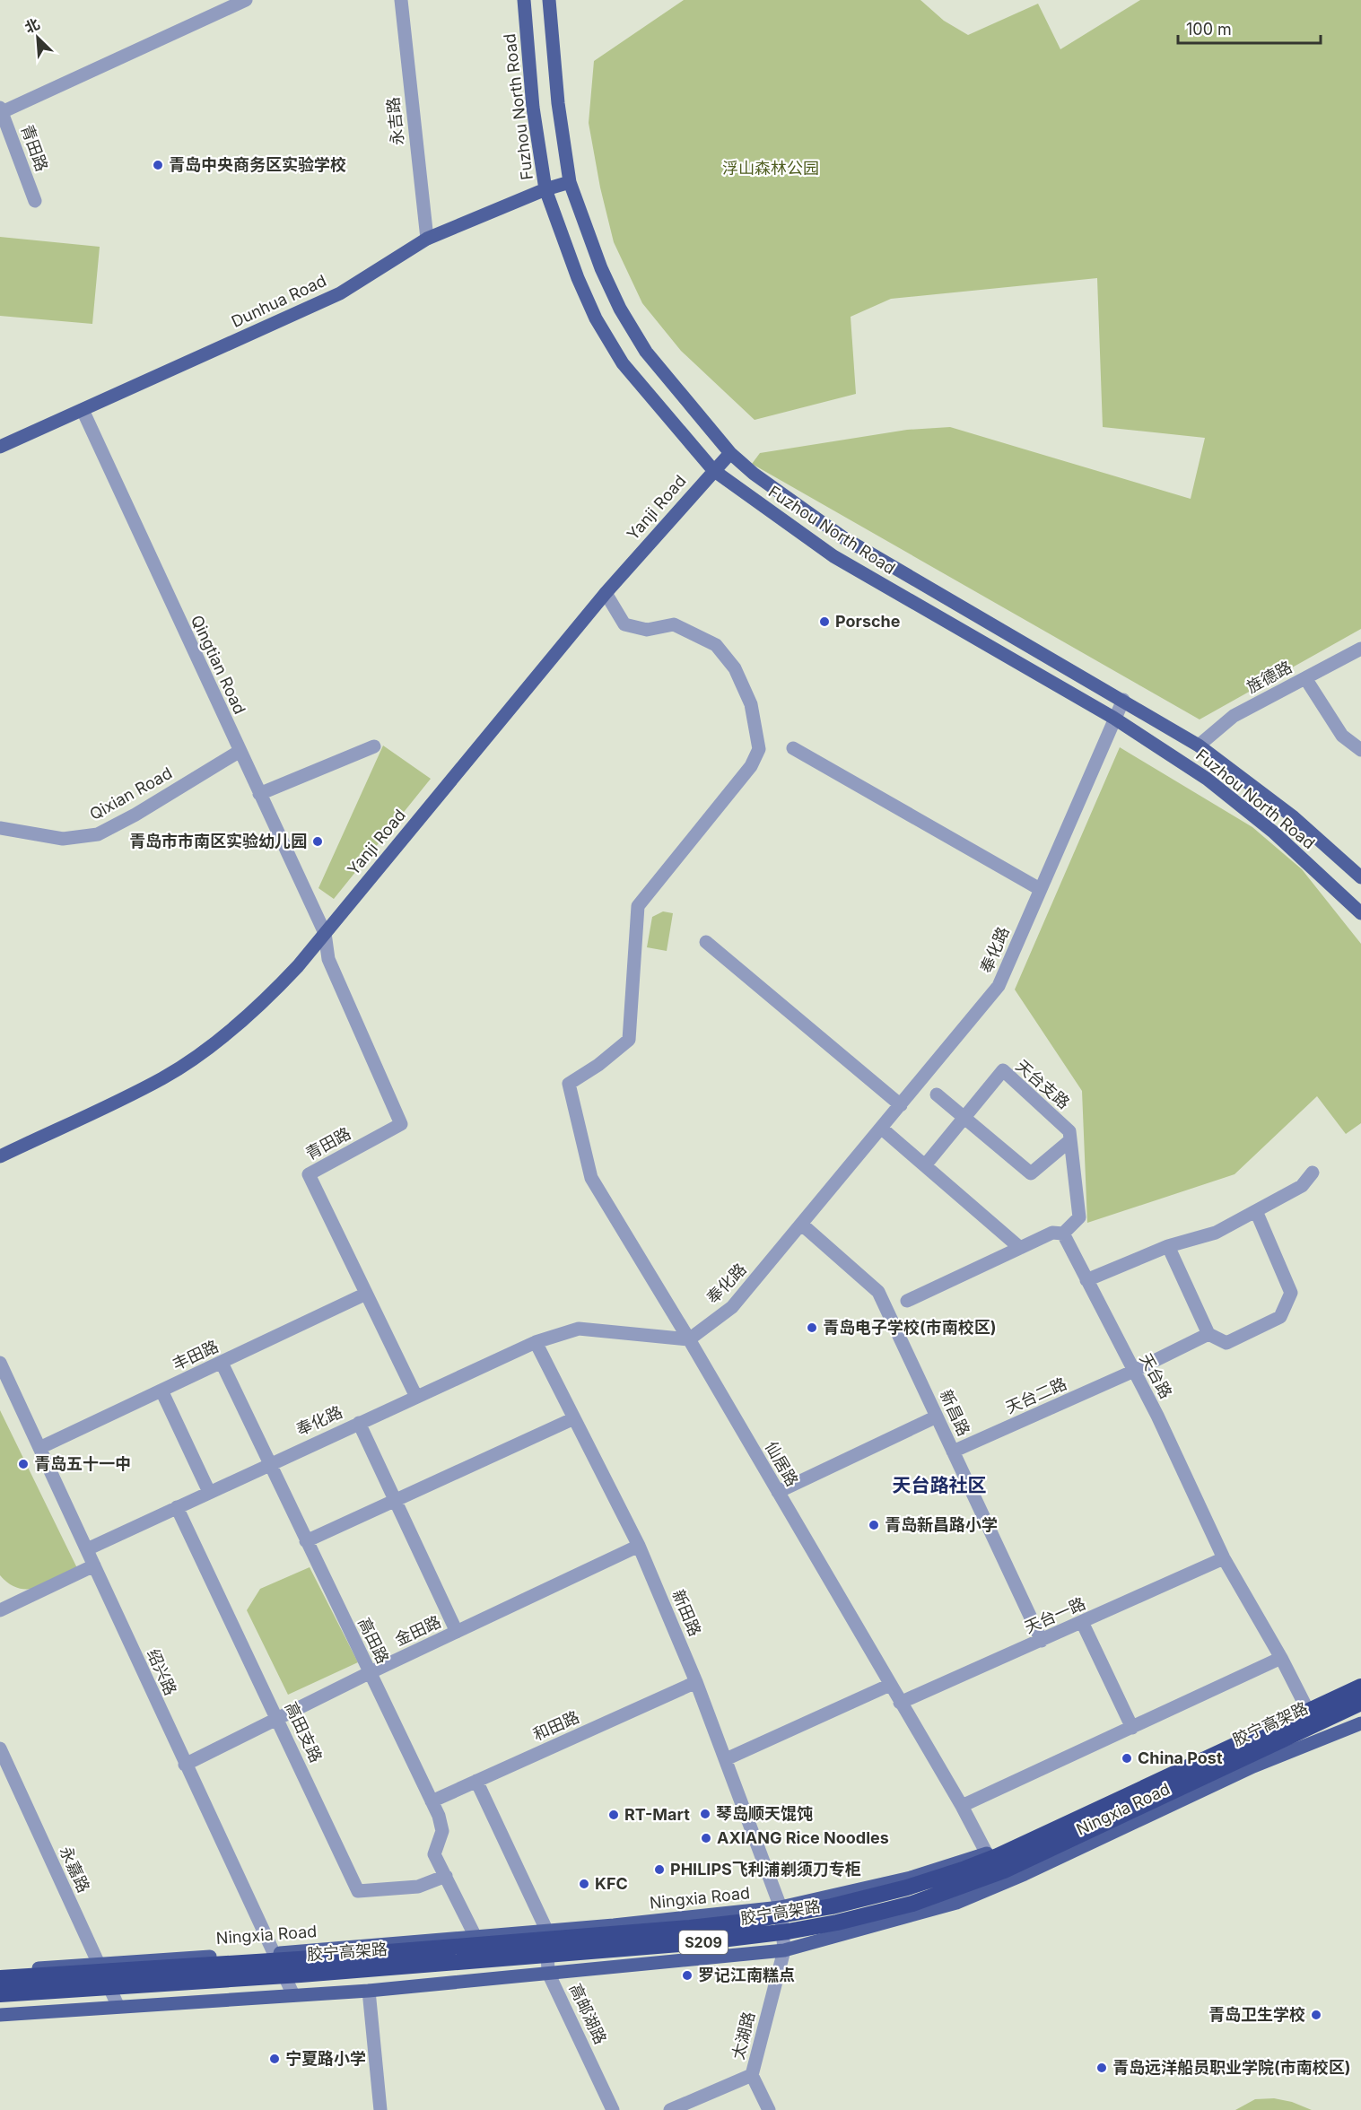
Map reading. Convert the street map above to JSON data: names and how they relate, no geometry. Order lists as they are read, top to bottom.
{
  "streets": {
    "highway": ["胶宁高架路", "S209"],
    "main road": [
      "Fuzhou North Road",
      "Dunhua Road",
      "Yanji Road",
      "Ningxia Road"
    ],
    "street": [
      "永吉路",
      "青田路",
      "Qingtian Road",
      "旌德路",
      "Qixian Road",
      "奉化路",
      "天台支路",
      "丰田路",
      "天台路",
      "天台二路",
      "新昌路",
      "仙居路",
      "新田路",
      "天台一路",
      "金田路",
      "高田路",
      "绍兴路",
      "和田路",
      "高田支路",
      "永嘉路",
      "高邮湖路",
      "太湖路"
    ]
  },
  "crossings": [
    ["Fuzhou North Road", "Dunhua Road"],
    ["Fuzhou North Road", "Yanji Road"],
    ["Fuzhou North Road", "旌德路"],
    ["Fuzhou North Road", "奉化路"],
    ["永吉路", "Dunhua Road"],
    ["青田路", "Yanji Road"],
    ["青田路", "Qingtian Road"],
    ["青田路", "奉化路"],
    ["青田路", "丰田路"],
    ["Dunhua Road", "Qingtian Road"],
    ["Yanji Road", "Qingtian Road"],
    ["Yanji Road", "仙居路"],
    ["Qingtian Road", "Qixian Road"],
    ["奉化路", "新昌路"],
    ["奉化路", "仙居路"],
    ["奉化路", "新田路"],
    ["奉化路", "高田路"],
    ["奉化路", "绍兴路"],
    ["奉化路", "高田支路"],
    ["天台支路", "天台路"],
    ["丰田路", "高田路"],
    ["丰田路", "绍兴路"],
    ["天台路", "天台二路"],
    ["天台路", "天台一路"],
    ["天台路", "Ningxia Road"],
    ["天台二路", "新昌路"],
    ["新昌路", "天台一路"],
    ["仙居路", "天台一路"],
    ["仙居路", "Ningxia Road"],
    ["新田路", "金田路"],
    ["新田路", "和田路"],
    ["新田路", "Ningxia Road"],
    ["新田路", "太湖路"],
    ["金田路", "高田路"],
    ["金田路", "绍兴路"],
    ["金田路", "高田支路"],
    ["高田路", "和田路"],
    ["高田路", "高田支路"],
    ["高田路", "Ningxia Road"],
    ["绍兴路", "Ningxia Road"],
    ["Ningxia Road", "永嘉路"],
    ["Ningxia Road", "高邮湖路"],
    ["Ningxia Road", "太湖路"]
  ],
  "districts": ["天台路社区"],
  "parks": ["浮山森林公园"],
  "places": [
    "青岛中央商务区实验学校",
    "Porsche",
    "青岛市市南区实验幼儿园",
    "青岛电子学校(市南校区)",
    "青岛五十一中",
    "青岛新昌路小学",
    "China Post",
    "琴岛顺天馄饨",
    "RT-Mart",
    "AXIANG Rice Noodles",
    "PHILIPS飞利浦剃须刀专柜",
    "KFC",
    "罗记江南糕点",
    "青岛卫生学校",
    "宁夏路小学",
    "青岛远洋船员职业学院(市南校区)"
  ],
  "scale_bar": "100 m",
  "north": "top left"
}
